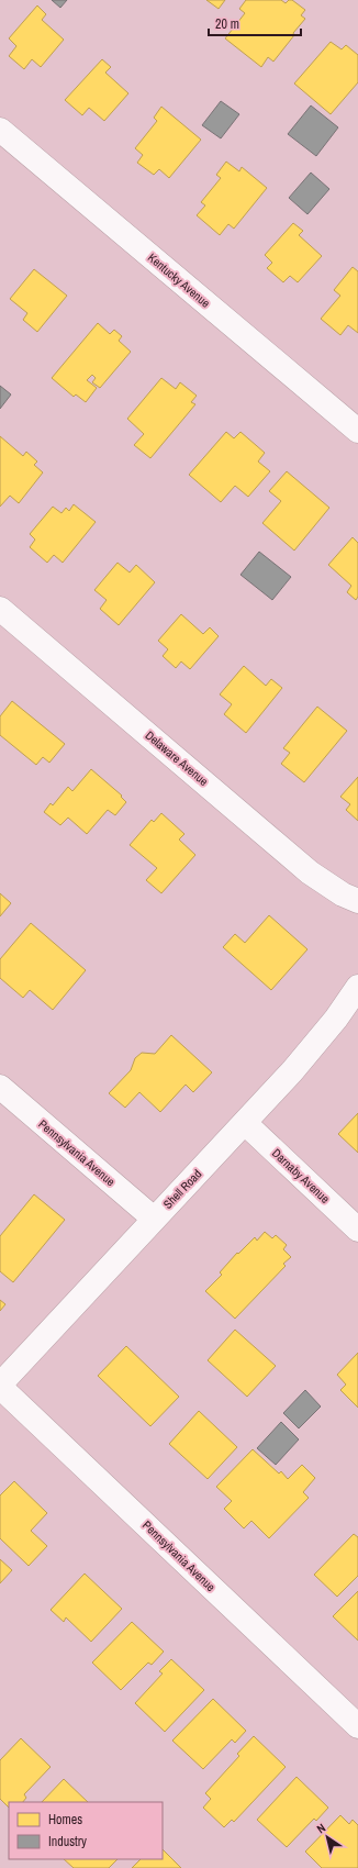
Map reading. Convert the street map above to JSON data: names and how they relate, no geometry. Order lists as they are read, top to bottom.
{
  "streets": {
    "street": [
      "Kentucky Avenue",
      "Delaware Avenue",
      "Pennsylvania Avenue",
      "Darnaby Avenue",
      "Shell Road"
    ]
  },
  "crossings": [
    ["Pennsylvania Avenue", "Shell Road"],
    ["Darnaby Avenue", "Shell Road"]
  ],
  "legend": ["Homes", "Industry"],
  "scale_bar": "20 m",
  "north": "top left"
}
